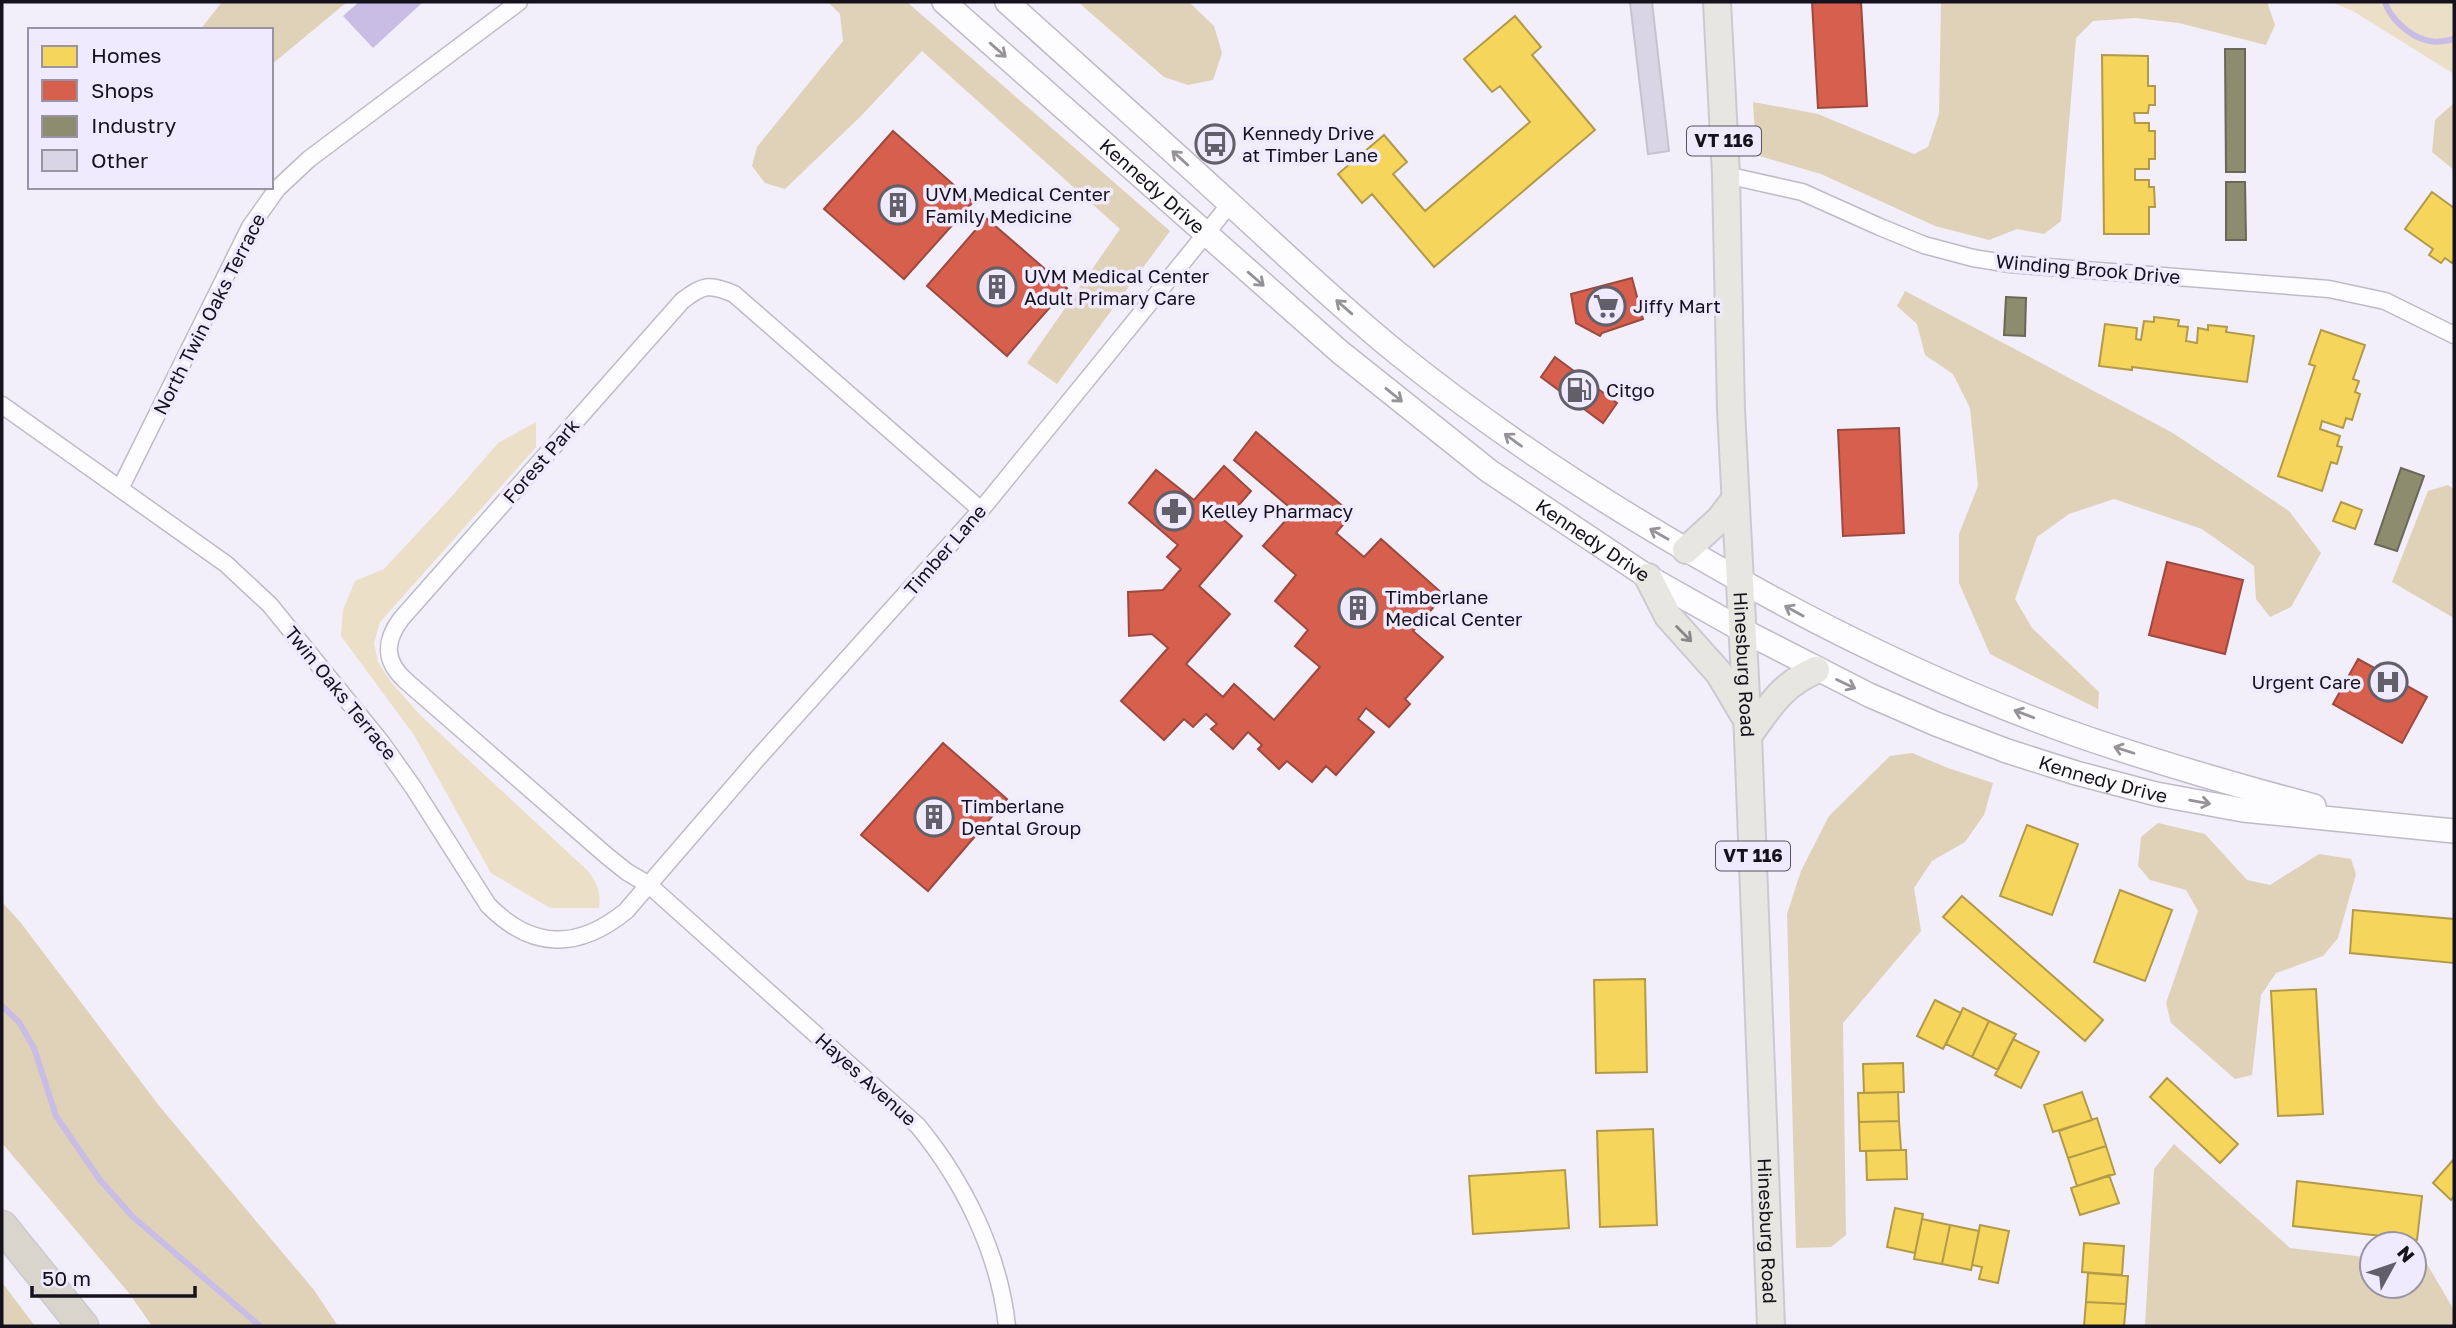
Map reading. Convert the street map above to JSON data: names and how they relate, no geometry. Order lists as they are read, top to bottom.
{
  "streets": {
    "main road": ["VT 116", "Kennedy Drive", "Hinesburg Road"],
    "street": [
      "Winding Brook Drive",
      "North Twin Oaks Terrace",
      "Forest Park",
      "Timber Lane",
      "Twin Oaks Terrace",
      "Hayes Avenue"
    ]
  },
  "crossings": [
    ["Kennedy Drive", "Timber Lane"],
    ["Kennedy Drive", "Hinesburg Road"],
    ["Winding Brook Drive", "Hinesburg Road"],
    ["North Twin Oaks Terrace", "Twin Oaks Terrace"],
    ["Forest Park", "Timber Lane"],
    ["Forest Park", "Twin Oaks Terrace"],
    ["Forest Park", "Hayes Avenue"],
    ["Timber Lane", "Twin Oaks Terrace"],
    ["Timber Lane", "Hayes Avenue"],
    ["Twin Oaks Terrace", "Hayes Avenue"]
  ],
  "places": {
    "bus stop": ["Kennedy Drive at Timber Lane"],
    "building": [
      "UVM Medical Center Family Medicine",
      "UVM Medical Center Adult Primary Care",
      "Timberlane Medical Center",
      "Timberlane Dental Group"
    ],
    "supermarket": ["Jiffy Mart"],
    "fuel station": ["Citgo"],
    "pharmacy": ["Kelley Pharmacy"],
    "hospital": ["Urgent Care"]
  },
  "legend": [
    "Homes",
    "Shops",
    "Industry",
    "Other"
  ],
  "scale_bar": "50 m",
  "north": "top right"
}
